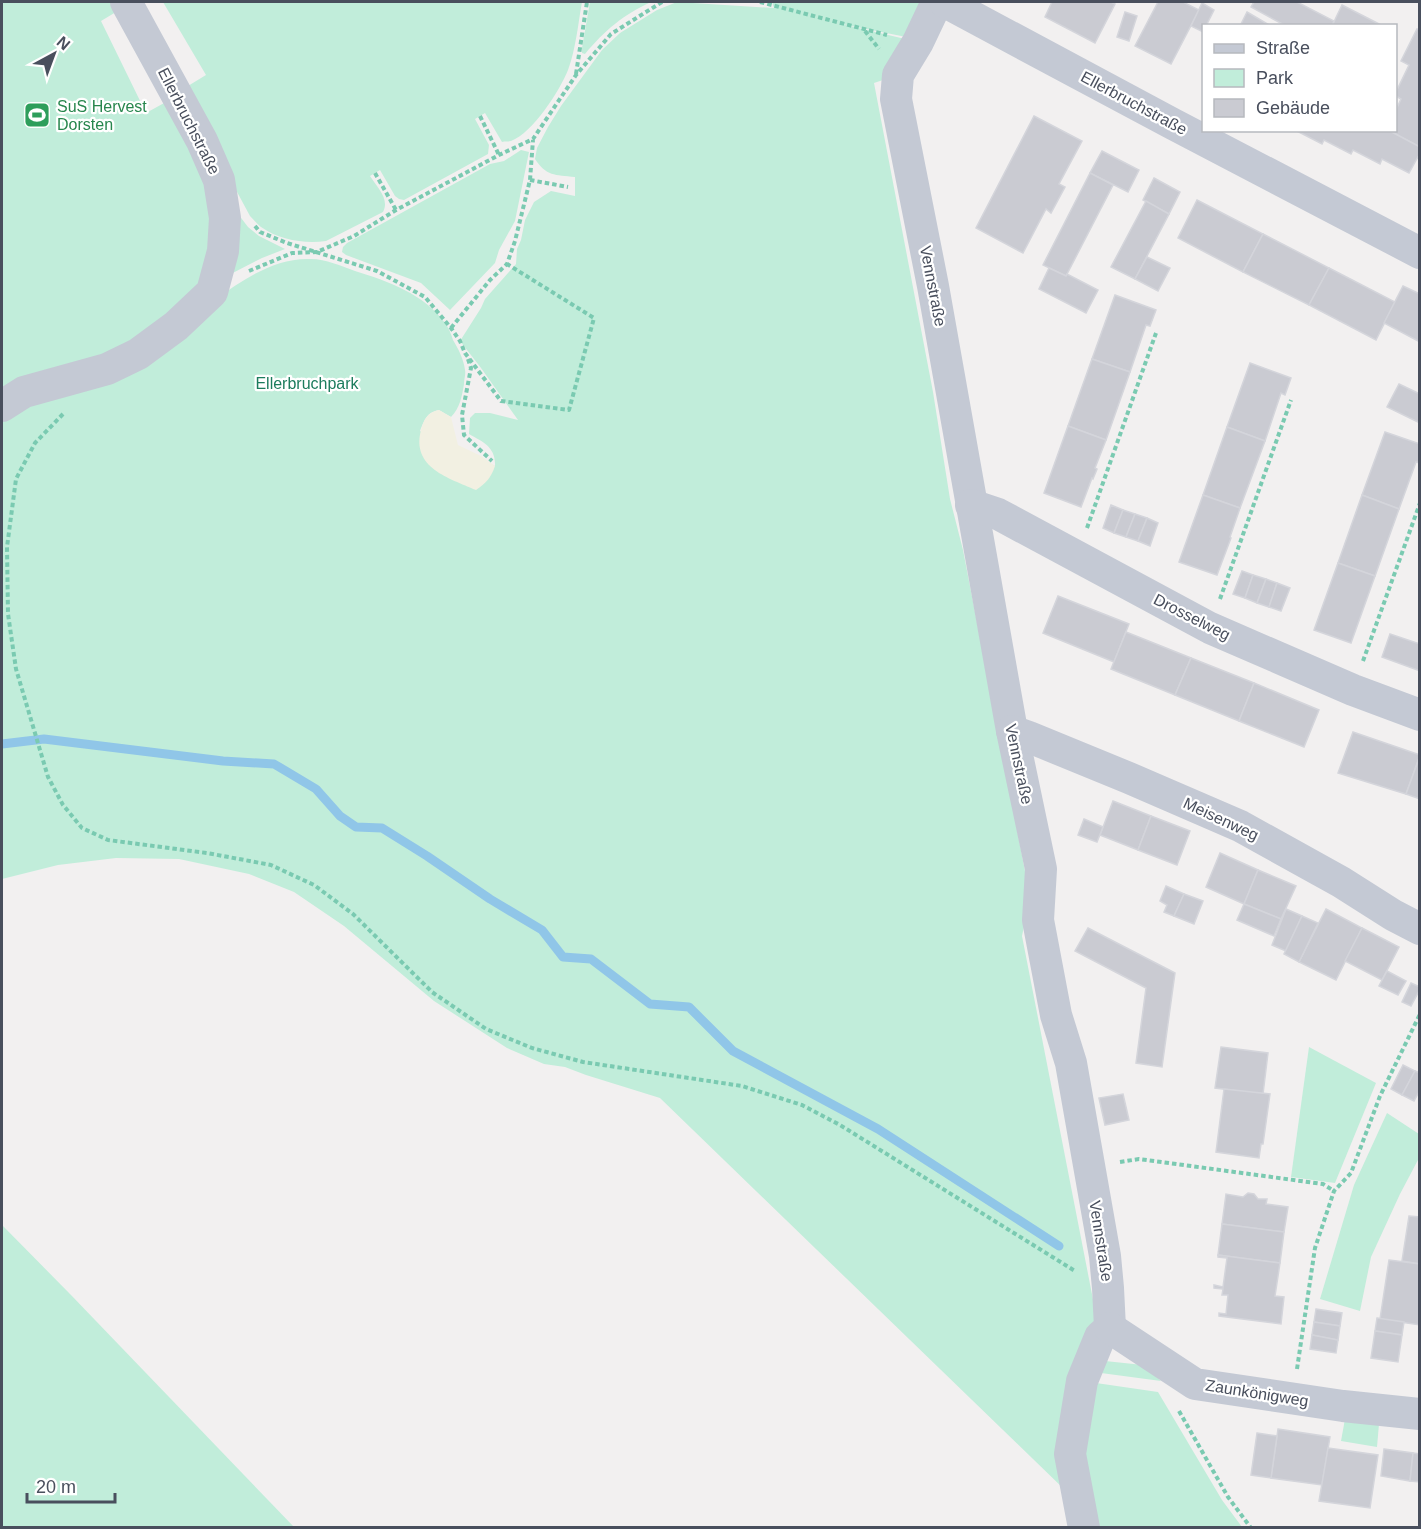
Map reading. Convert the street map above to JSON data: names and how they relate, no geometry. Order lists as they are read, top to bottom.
{
  "streets": {
    "street": [
      "Ellerbruchstraße",
      "Vennstraße",
      "Drosselweg",
      "Meisenweg",
      "Zaunkönigweg"
    ]
  },
  "crossings": [
    ["Vennstraße", "Drosselweg"],
    ["Vennstraße", "Meisenweg"],
    ["Vennstraße", "Zaunkönigweg"]
  ],
  "parks": ["Ellerbruchpark"],
  "places": {
    "sports": ["SuS Hervest Dorsten"]
  },
  "legend": ["Straße", "Park", "Gebäude"],
  "scale_bar": "20 m",
  "north": "top right"
}
